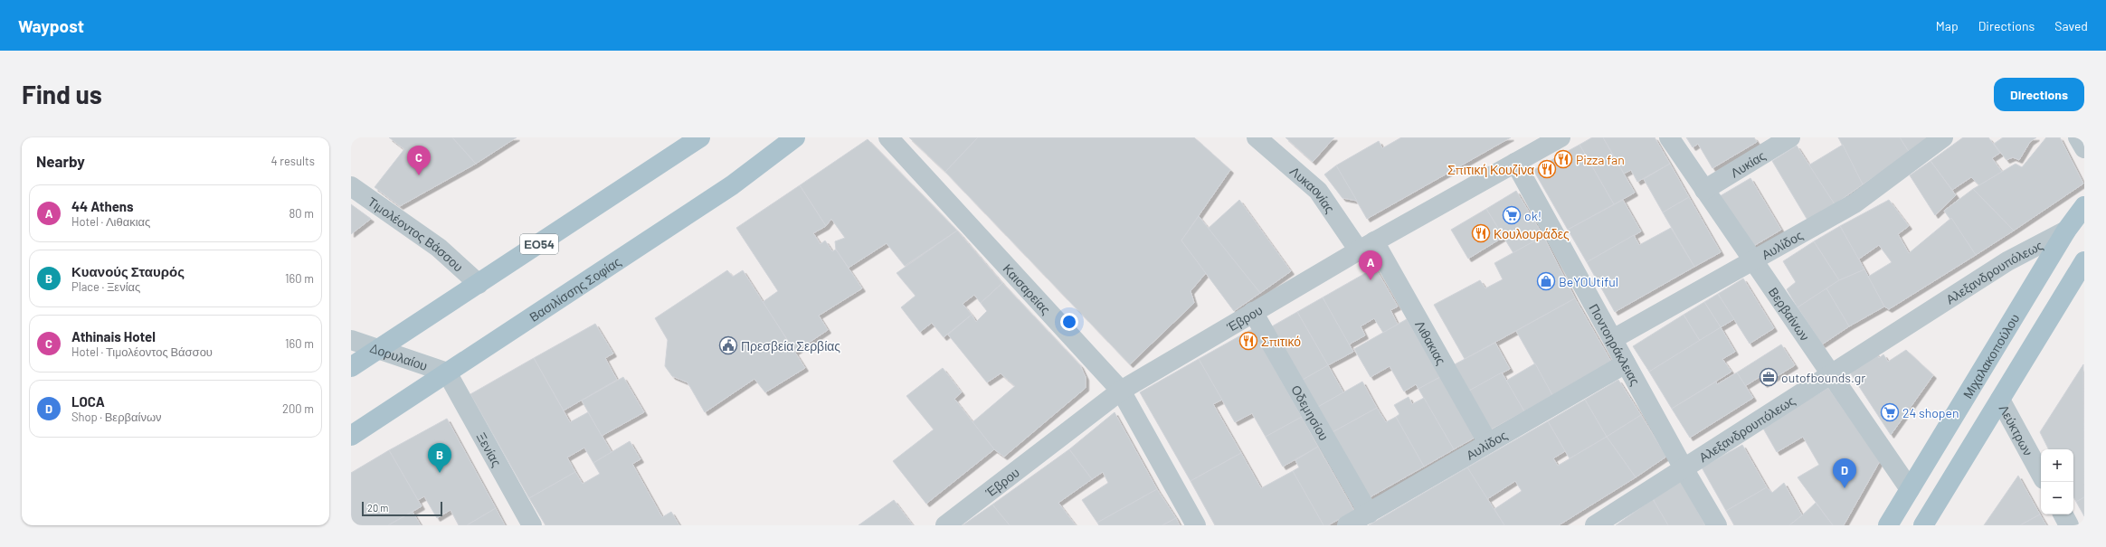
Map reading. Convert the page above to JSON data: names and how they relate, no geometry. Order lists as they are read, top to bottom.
{
  "streets": {
    "main road": ["ΕΟ54", "Βασιλίσσης Σοφίας", "Μιχαλακοπούλου"],
    "street": [
      "Λυκίας",
      "Λυκαονίας",
      "Τιμολέοντος Βάσσου",
      "Αυλίδος",
      "Αλεξανδρουπόλεως",
      "Καισαρείας",
      "Βερβαίνων",
      "Έβρου",
      "Λιθακιας",
      "Ποντοηράκλειας",
      "Δορυλαίου",
      "Οδεμησίου",
      "Λεύκτρων",
      "Ξενίας"
    ]
  },
  "crossings": [
    ["Λυκίας", "Βερβαίνων"],
    ["Λυκαονίας", "Έβρου"],
    ["Λυκαονίας", "Λιθακιας"],
    ["Τιμολέοντος Βάσσου", "ΕΟ54"],
    ["ΕΟ54", "Δορυλαίου"],
    ["Αυλίδος", "Βερβαίνων"],
    ["Αυλίδος", "Λιθακιας"],
    ["Αυλίδος", "Ποντοηράκλειας"],
    ["Αυλίδος", "Οδεμησίου"],
    ["Αλεξανδρουπόλεως", "Βερβαίνων"],
    ["Αλεξανδρουπόλεως", "Ποντοηράκλειας"],
    ["Αλεξανδρουπόλεως", "Μιχαλακοπούλου"],
    ["Βασιλίσσης Σοφίας", "Δορυλαίου"],
    ["Βασιλίσσης Σοφίας", "Ξενίας"],
    ["Καισαρείας", "Έβρου"],
    ["Βερβαίνων", "Μιχαλακοπούλου"],
    ["Έβρου", "Λιθακιας"],
    ["Έβρου", "Ποντοηράκλειας"],
    ["Έβρου", "Οδεμησίου"],
    ["Δορυλαίου", "Ξενίας"]
  ],
  "places": {
    "restaurant": [
      "Pizza fan",
      "Σπιτική Κουζίνα",
      "Κουλουράδες",
      "Σπιτικό"
    ],
    "supermarket": ["ok!", "24 shopen"],
    "shop": ["BeYOUtiful"],
    "public building": ["Πρεσβεία Σερβίας"],
    "office": ["outofbounds.gr"]
  },
  "scale_bar": "20 m",
  "page": {
    "header": "Waypost",
    "nav": ["Map", "Directions", "Saved"],
    "buttons": "Directions",
    "title": "Find us",
    "heading": ["Nearby", "4 results"],
    "pins": [
      "C",
      "A",
      "B",
      "D"
    ],
    "list": [
      {
        "mark": "A",
        "name": "44 Athens",
        "note": "Hotel · Λιθακιας",
        "value": "80 m"
      },
      {
        "mark": "B",
        "name": "Κυανούς Σταυρός",
        "note": "Place · Ξενίας",
        "value": "160 m"
      },
      {
        "mark": "C",
        "name": "Athinais Hotel",
        "note": "Hotel · Τιμολέοντος Βάσσου",
        "value": "160 m"
      },
      {
        "mark": "D",
        "name": "LOCA",
        "note": "Shop · Βερβαίνων",
        "value": "200 m"
      }
    ],
    "map_buttons": ["+", "−"],
    "scale": "20 m"
  }
}
